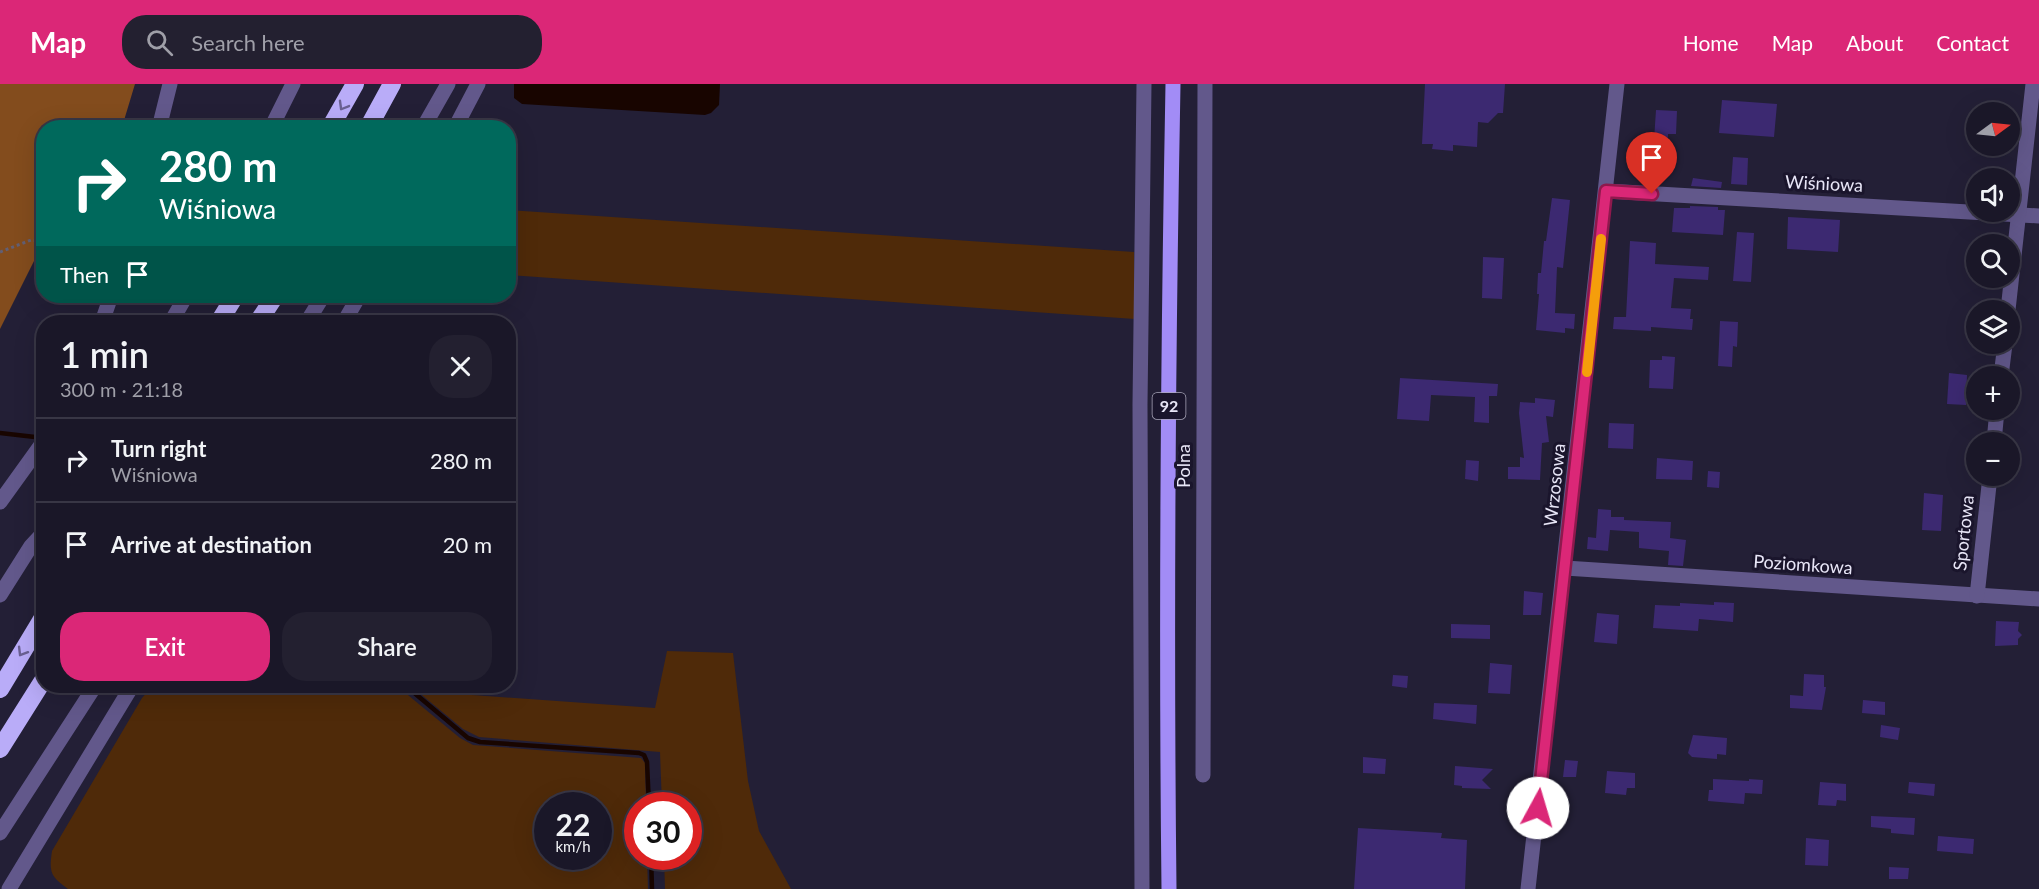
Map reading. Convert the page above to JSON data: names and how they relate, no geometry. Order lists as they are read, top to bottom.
{
  "streets": {
    "main road": ["92"],
    "street": [
      "Wiśniowa",
      "Polna",
      "Wrzosowa",
      "Sportowa",
      "Poziomkowa"
    ]
  },
  "crossings": [
    ["Wiśniowa", "Wrzosowa"],
    ["Wrzosowa", "Poziomkowa"],
    ["Sportowa", "Poziomkowa"]
  ],
  "north": "right",
  "page": {
    "header": "Map",
    "search": "Search here",
    "nav": [
      "Home",
      "Map",
      "About",
      "Contact"
    ],
    "map_buttons": ["+", "−"],
    "turn": ["280 m", "Wiśniowa"],
    "then": "Then",
    "heading": ["1 min", "300 m · 21:18"],
    "list": [
      {
        "name": "Turn right",
        "note": "Wiśniowa",
        "value": "280 m"
      },
      {
        "name": "Arrive at destination",
        "value": "20 m"
      }
    ],
    "buttons": ["Exit", "Share"],
    "speed": "22 km/h",
    "limit": "30"
  }
}
